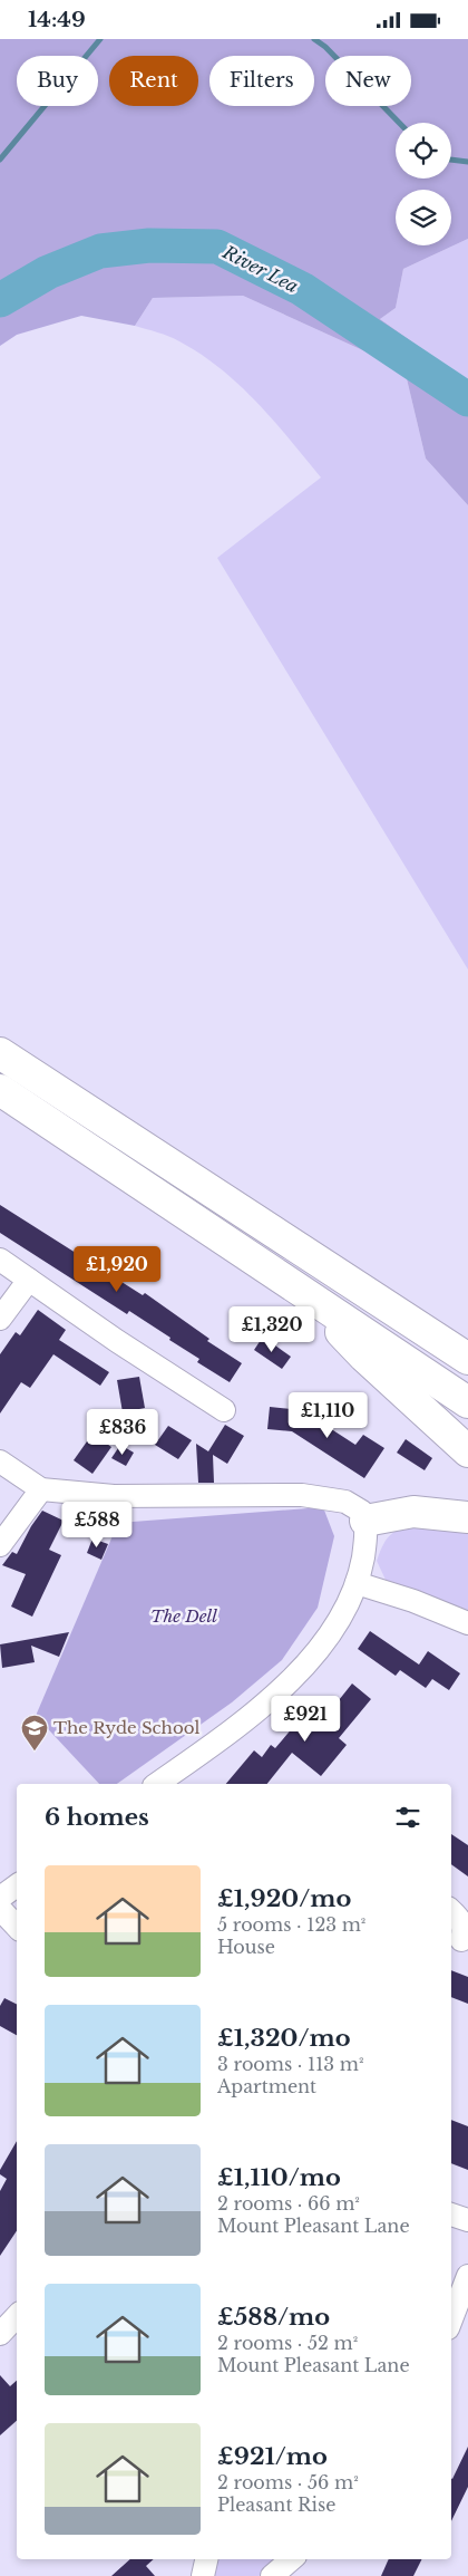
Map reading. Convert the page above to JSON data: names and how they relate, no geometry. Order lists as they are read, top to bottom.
{
  "water": ["River Lea"],
  "parks": ["The Dell"],
  "places": {
    "school or university": ["The Ryde School"]
  },
  "page": {
    "status": "14:49",
    "chip": [
      "Buy",
      "Rent",
      "Filters",
      "New"
    ],
    "price": [
      "£1,920",
      "£1,320",
      "£1,110",
      "£836",
      "£588",
      "£921"
    ],
    "heading": "6 homes",
    "list": [
      {
        "name": "£1,920/mo",
        "note": "5 rooms · 123 m² · House"
      },
      {
        "name": "£1,320/mo",
        "note": "3 rooms · 113 m² · Apartment"
      },
      {
        "name": "£1,110/mo",
        "note": "2 rooms · 66 m² · Mount Pleasant Lane"
      },
      {
        "name": "£588/mo",
        "note": "2 rooms · 52 m² · Mount Pleasant Lane"
      },
      {
        "name": "£921/mo",
        "note": "2 rooms · 56 m² · Pleasant Rise"
      }
    ]
  }
}
